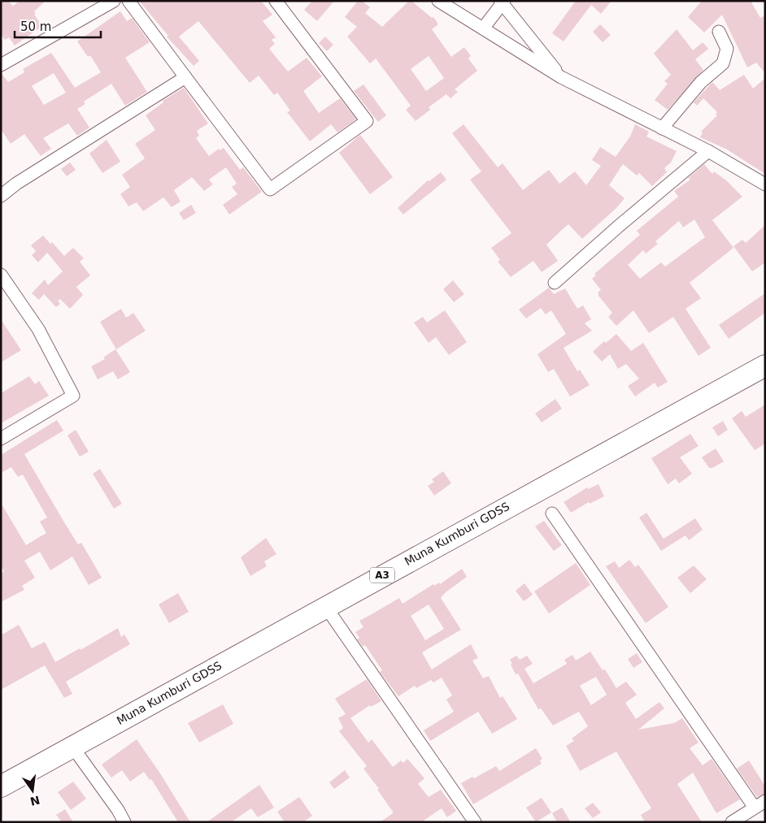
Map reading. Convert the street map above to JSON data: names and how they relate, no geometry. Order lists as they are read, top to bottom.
{
  "streets": {
    "highway": ["Muna Kumburi GDSS", "A3"]
  },
  "scale_bar": "50 m",
  "north": "bottom"
}
